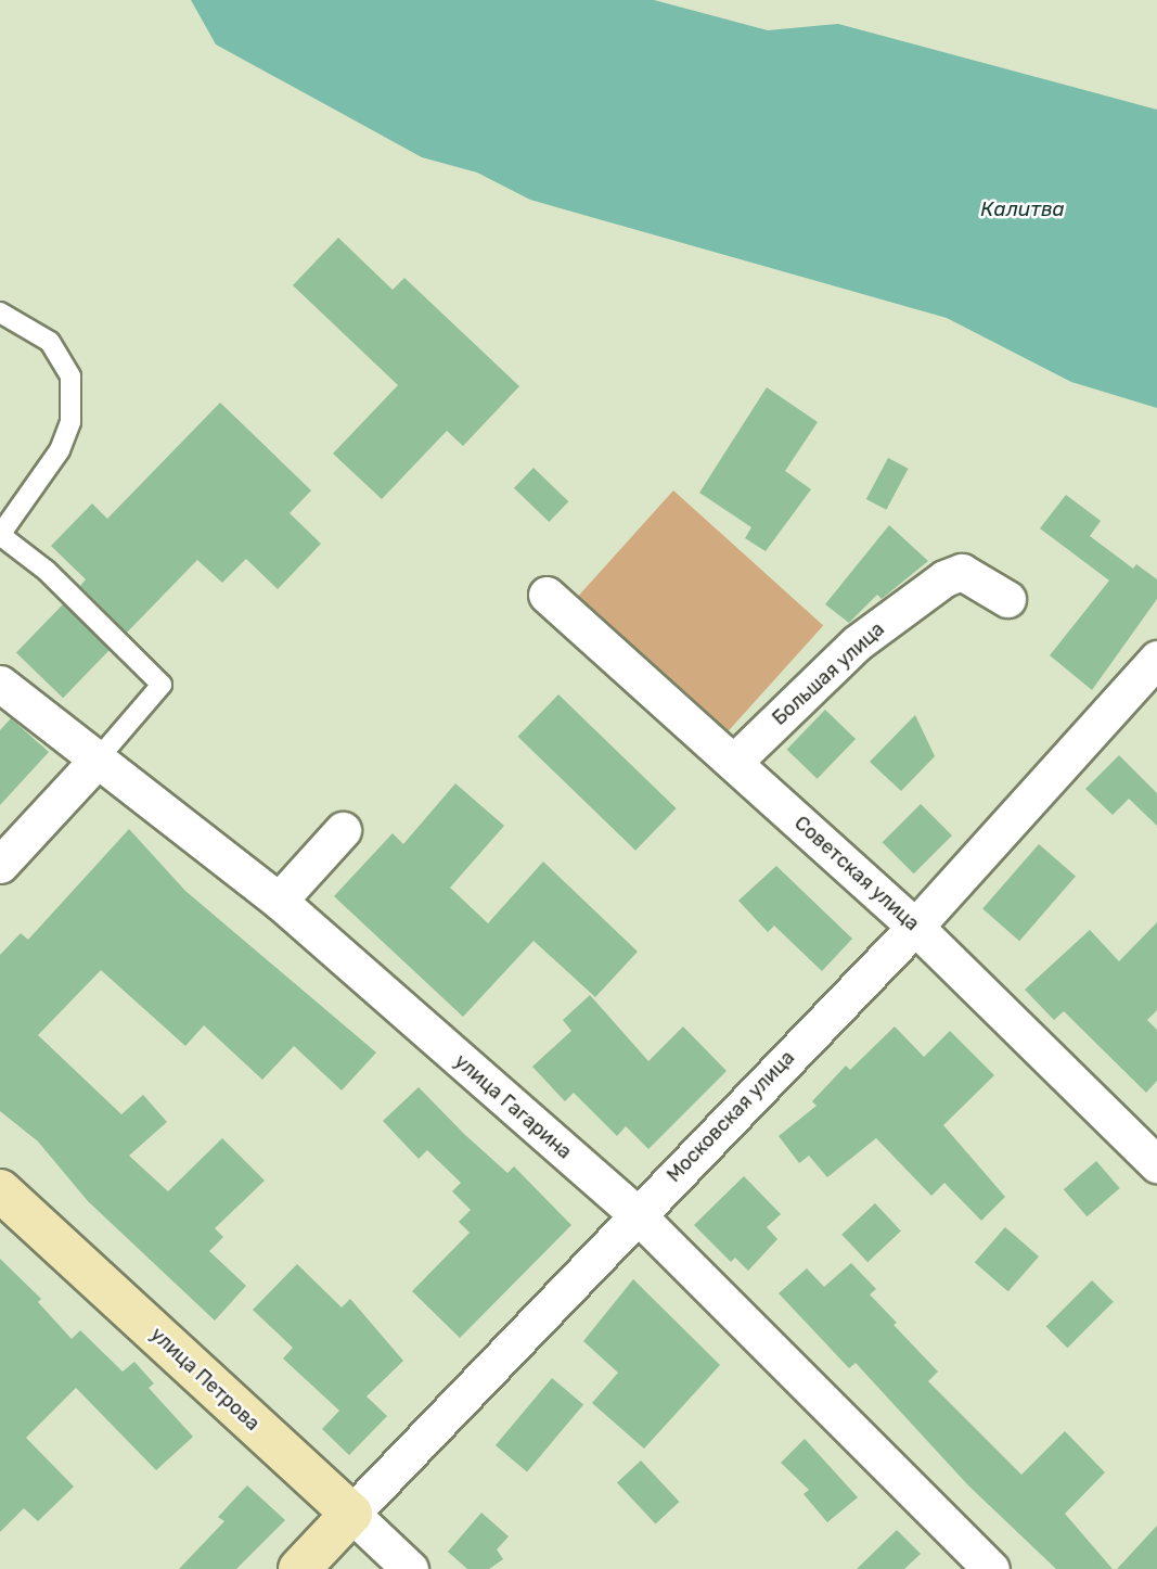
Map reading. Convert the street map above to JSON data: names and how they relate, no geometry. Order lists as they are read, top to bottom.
{
  "streets": {
    "street": [
      "Большая улица",
      "Советская улица",
      "улица Гагарина",
      "Московская улица",
      "улица Петрова"
    ]
  },
  "crossings": [
    ["Большая улица", "Советская улица"],
    ["Советская улица", "Московская улица"],
    ["улица Гагарина", "Московская улица"],
    ["Московская улица", "улица Петрова"]
  ],
  "water": ["Калитва"]
}
